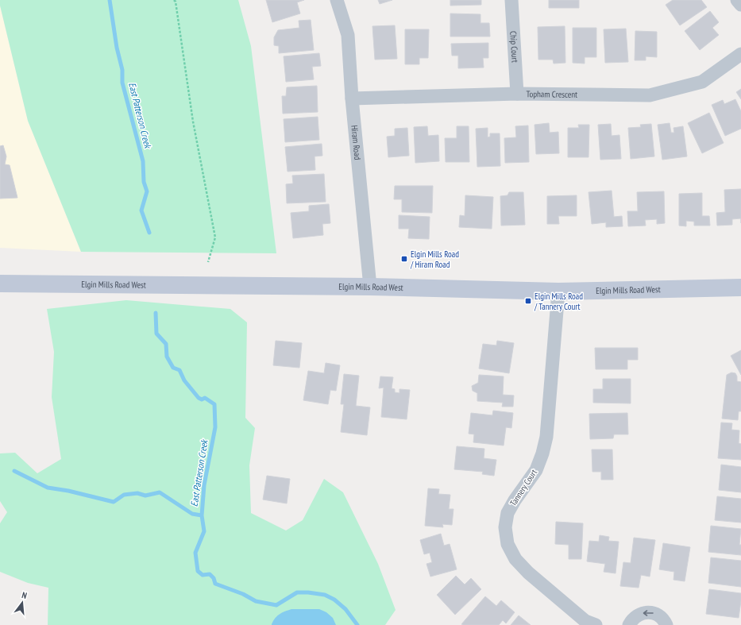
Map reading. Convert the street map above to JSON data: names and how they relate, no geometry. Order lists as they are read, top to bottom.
{
  "streets": {
    "main road": ["Elgin Mills Road West"],
    "street": [
      "Chip Court",
      "Topham Crescent",
      "Hiram Road",
      "Tannery Court"
    ]
  },
  "crossings": [
    ["Chip Court", "Topham Crescent"],
    ["Topham Crescent", "Hiram Road"],
    ["Hiram Road", "Elgin Mills Road West"],
    ["Elgin Mills Road West", "Tannery Court"]
  ],
  "water": ["East Patterson Creek"],
  "places": {
    "transit": ["Elgin Mills Road / Hiram Road", "Elgin Mills Road / Tannery Court"]
  },
  "north": "top"
}
